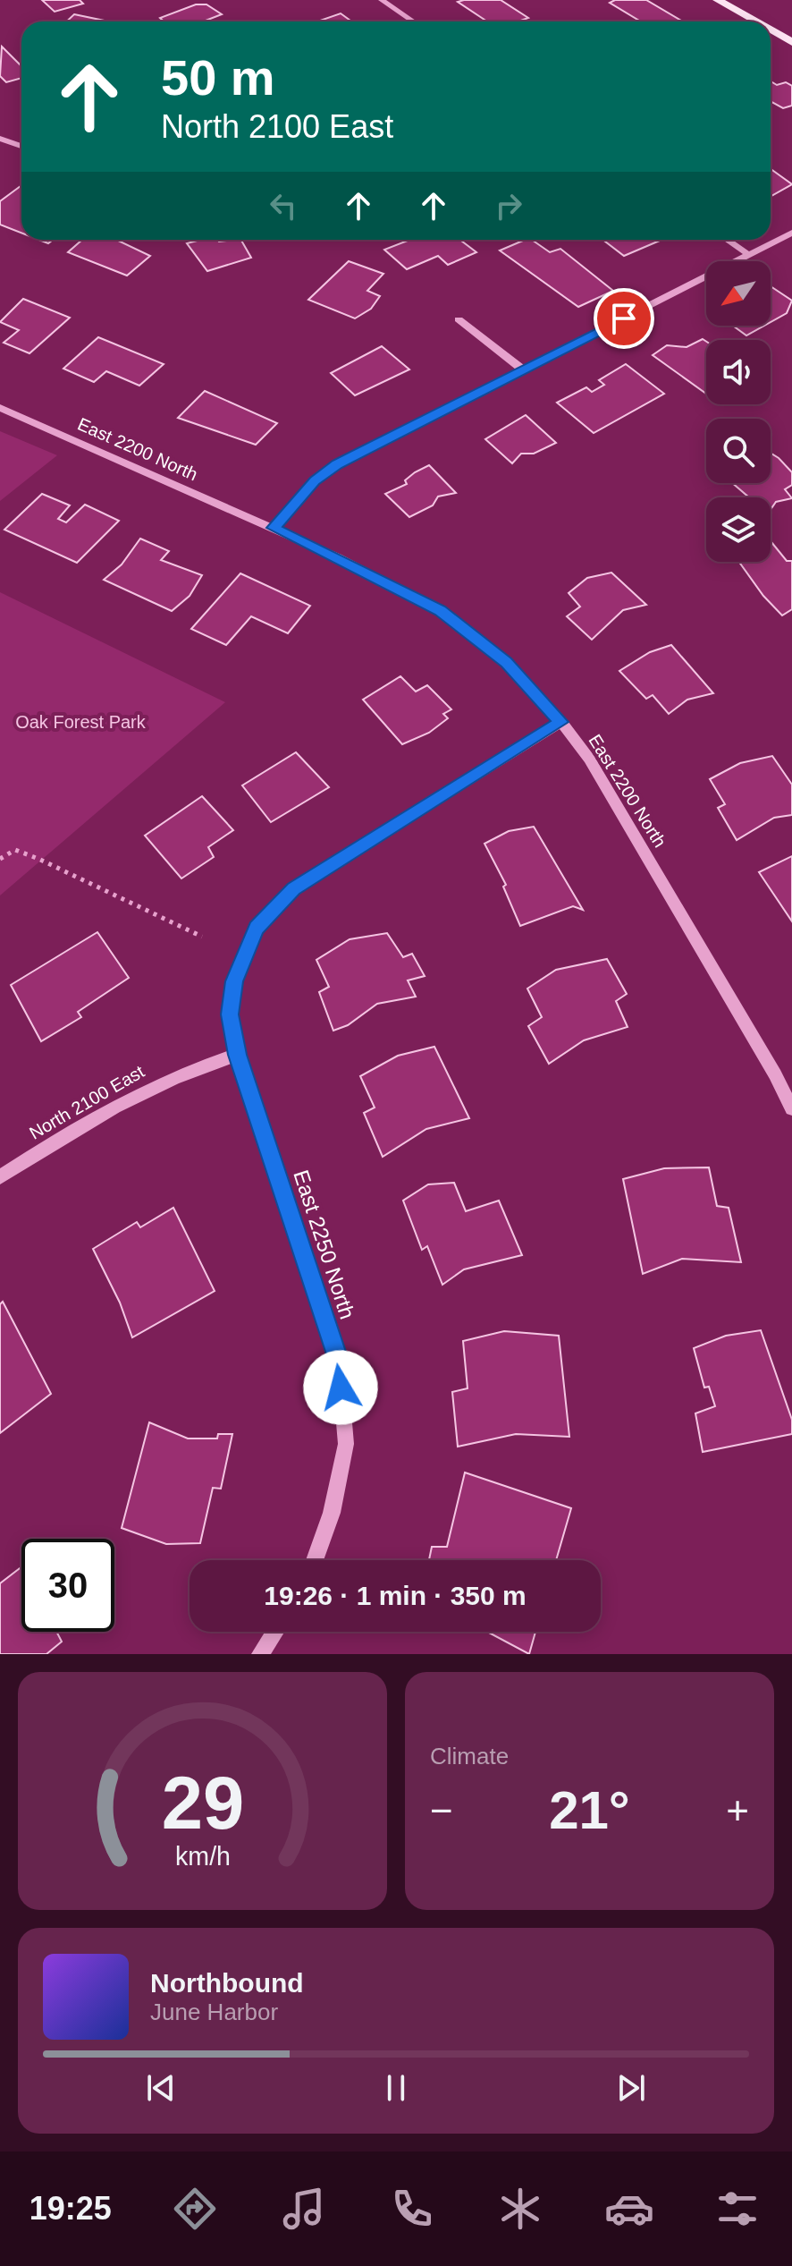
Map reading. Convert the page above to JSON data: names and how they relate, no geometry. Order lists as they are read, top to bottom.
{
  "streets": {
    "street": ["East 2200 North", "North 2100 East", "East 2250 North"]
  },
  "crossings": [
    ["North 2100 East", "East 2250 North"]
  ],
  "parks": ["Oak Forest Park"],
  "north": "bottom left",
  "page": {
    "turn": ["50 m", "North 2100 East"],
    "limit": "30",
    "trip": "19:26 · 1 min · 350 m",
    "tile": "Climate",
    "heat": ["−", "21°", "+"],
    "song": ["Northbound", "June Harbor"],
    "tabs": "19:25",
    "gauge": ["29", "km/h"]
  }
}
